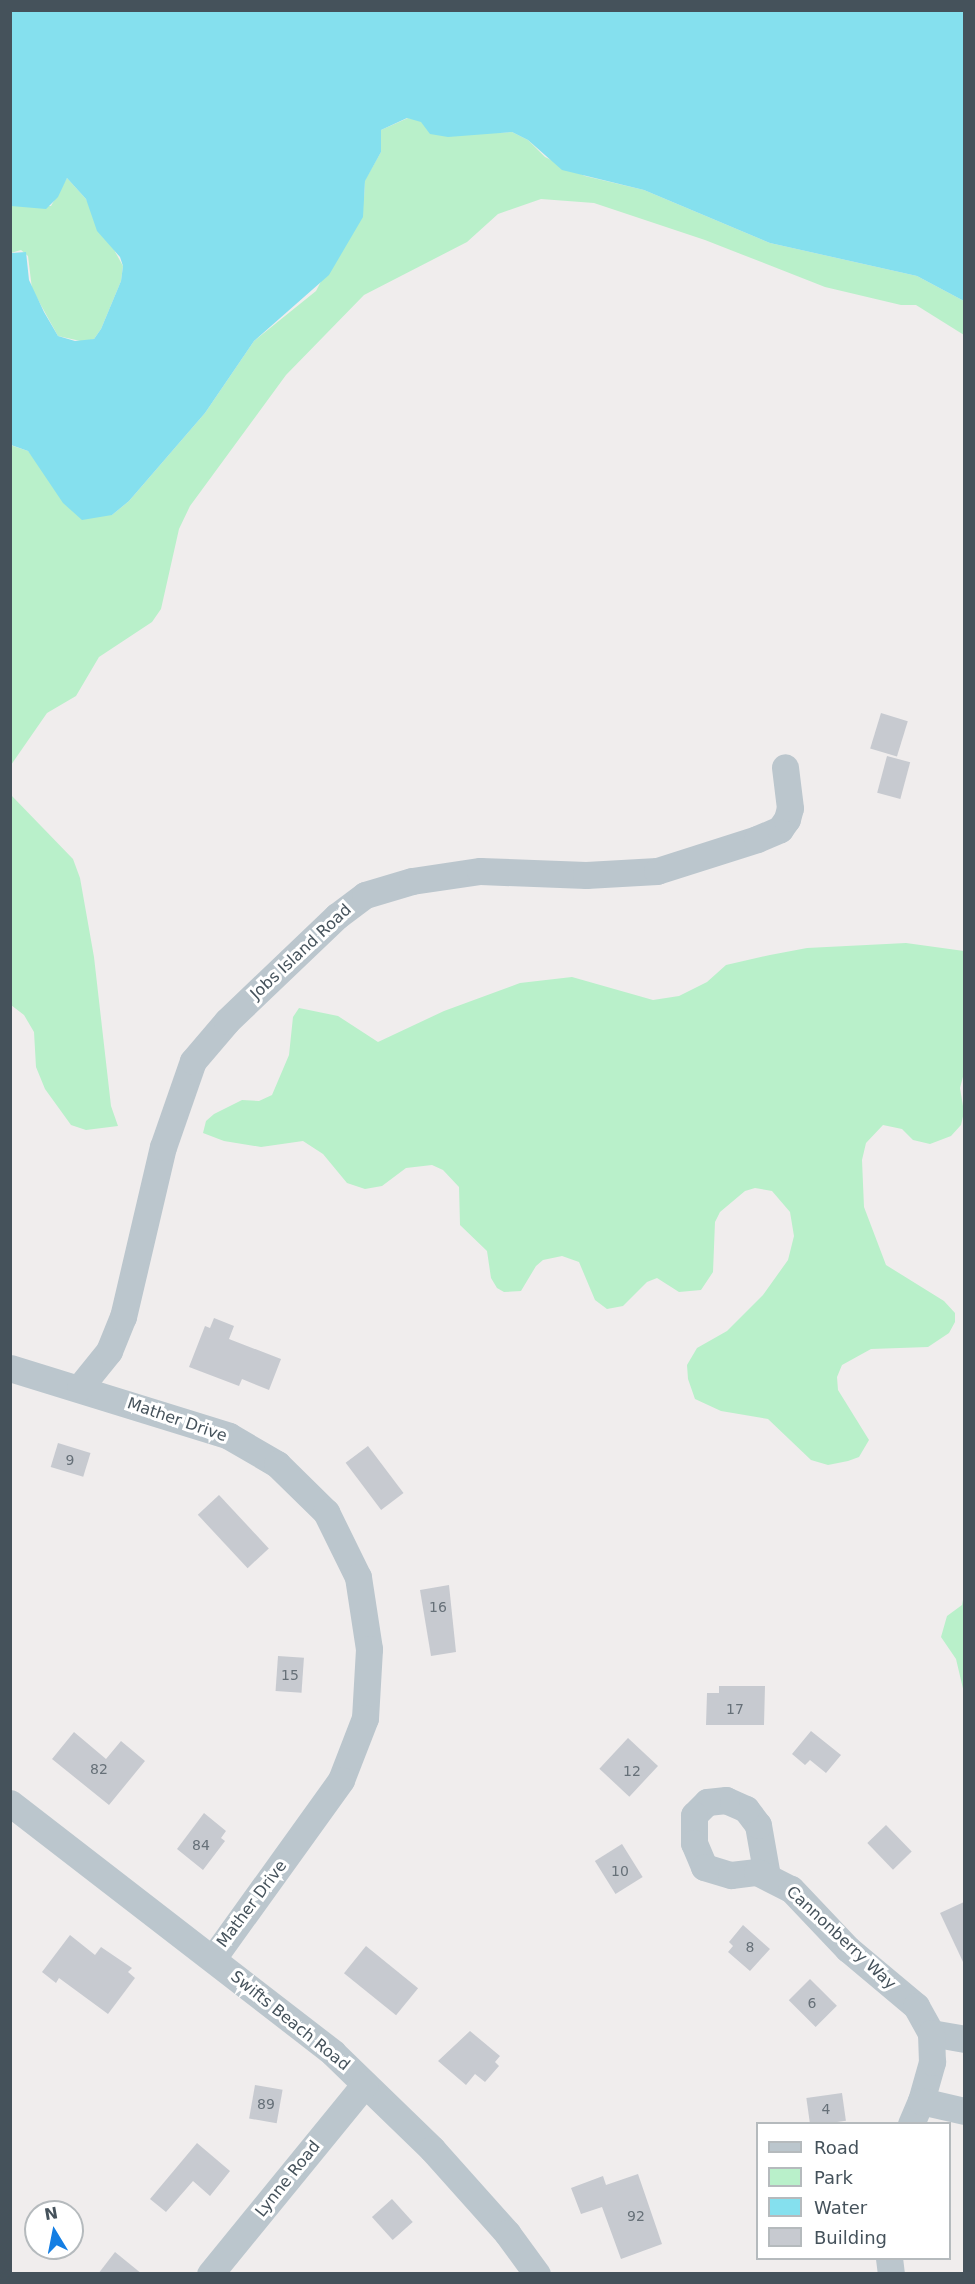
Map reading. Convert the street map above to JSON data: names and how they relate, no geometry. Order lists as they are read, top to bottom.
{
  "streets": {
    "street": [
      "Jobs Island Road",
      "Mather Drive",
      "Cannonberry Way",
      "Swifts Beach Road",
      "Lynne Road"
    ]
  },
  "crossings": [
    ["Jobs Island Road", "Mather Drive"],
    ["Mather Drive", "Swifts Beach Road"],
    ["Swifts Beach Road", "Lynne Road"]
  ],
  "house_numbers": [
    "9",
    "16",
    "15",
    "17",
    "82",
    "12",
    "84",
    "10",
    "8",
    "6",
    "89",
    "4",
    "92"
  ],
  "legend": [
    "Road",
    "Park",
    "Water",
    "Building"
  ],
  "north": "top"
}
